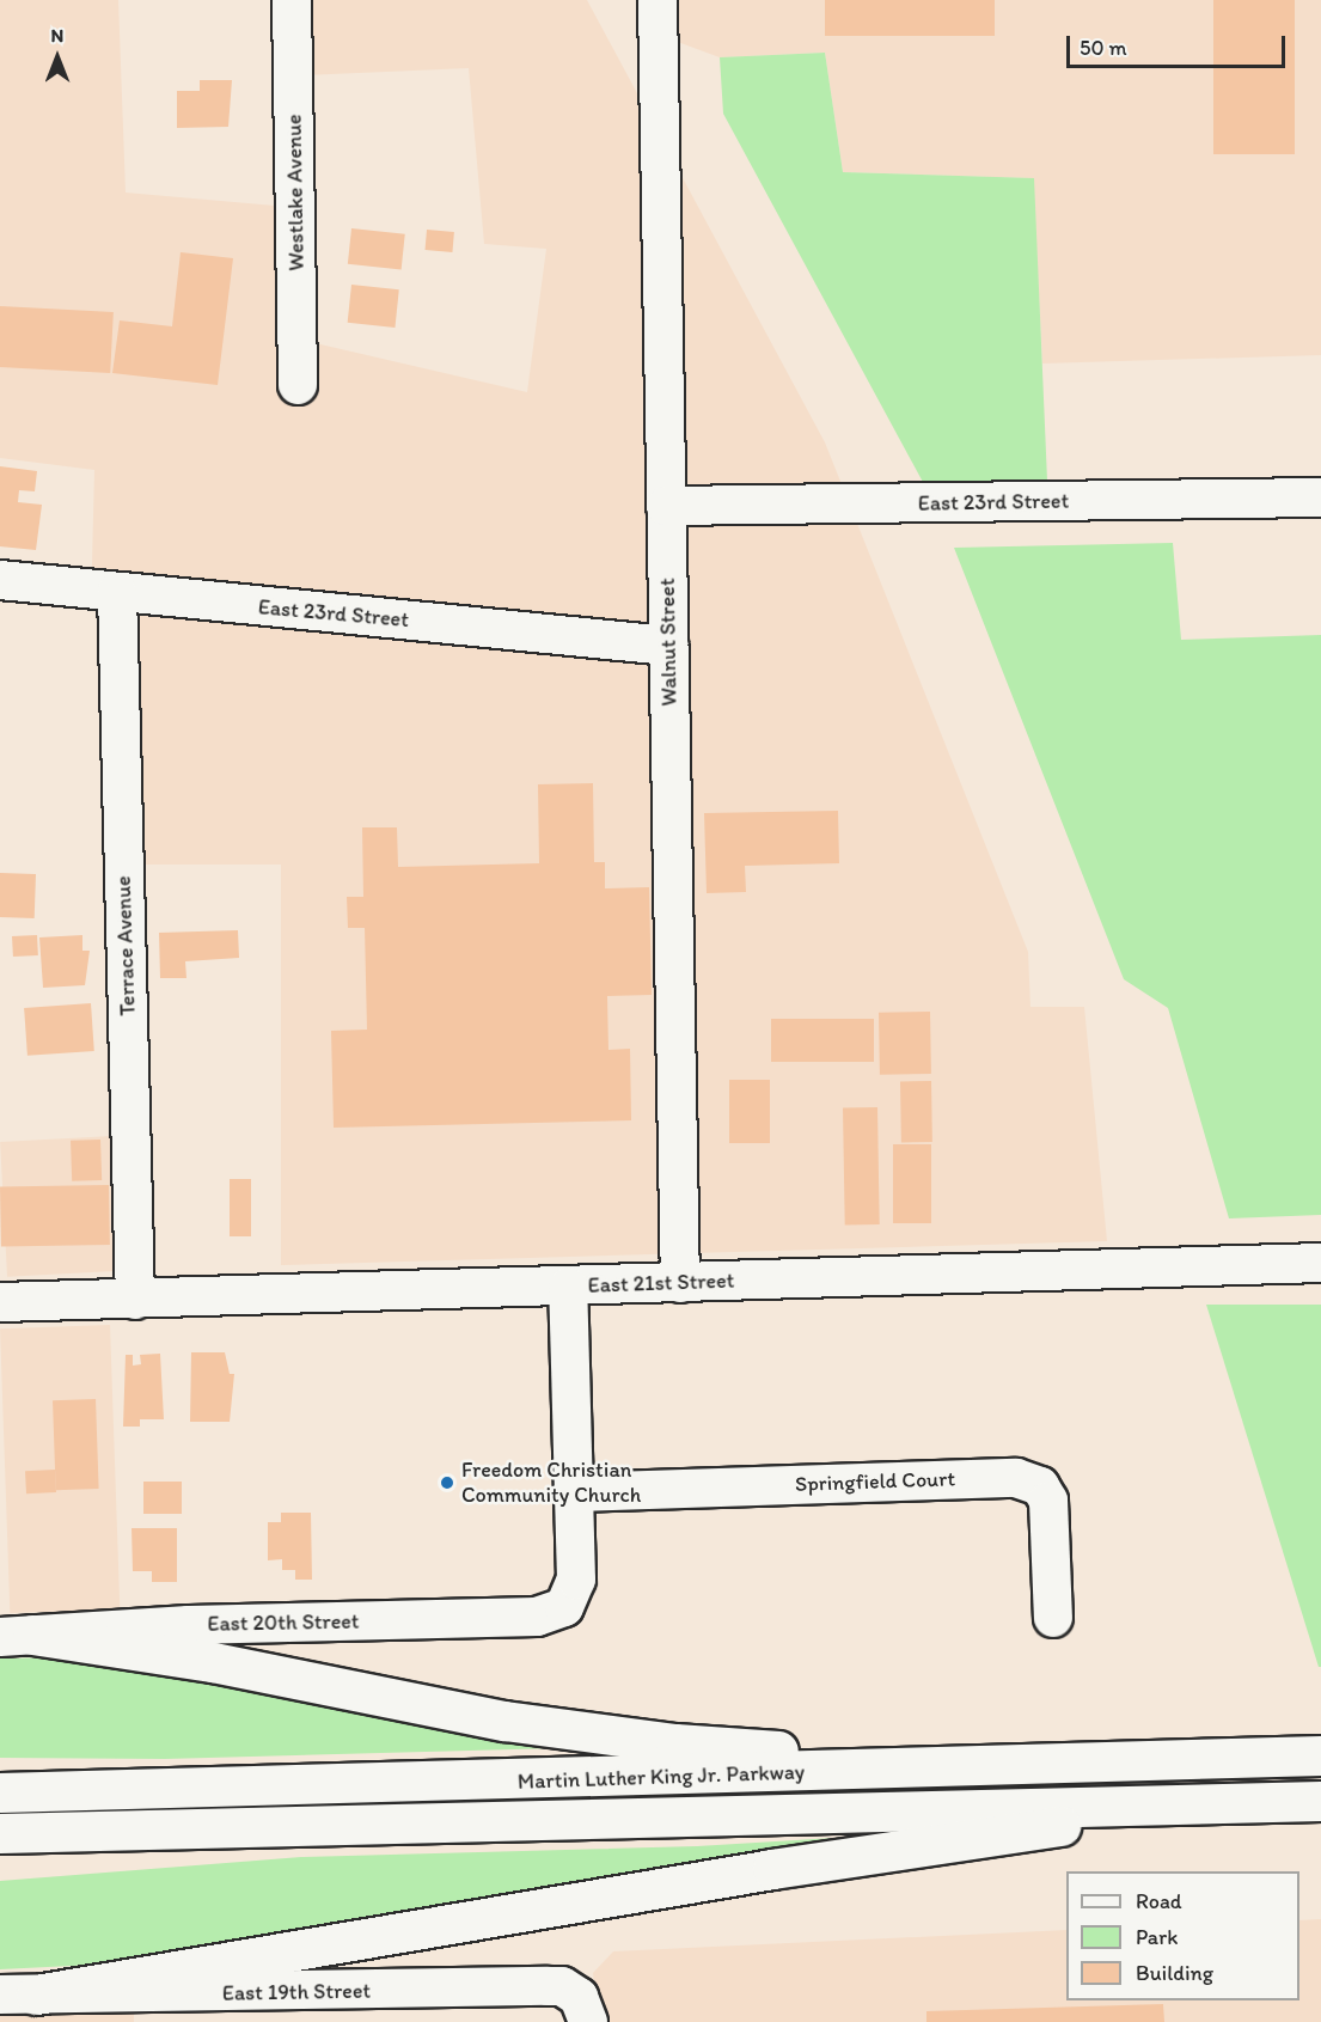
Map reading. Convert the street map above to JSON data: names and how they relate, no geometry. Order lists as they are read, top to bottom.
{
  "streets": {
    "highway": ["Martin Luther King Jr. Parkway"],
    "street": [
      "Westlake Avenue",
      "East 23rd Street",
      "Walnut Street",
      "Terrace Avenue",
      "East 21st Street",
      "Springfield Court",
      "East 20th Street",
      "East 19th Street"
    ]
  },
  "crossings": [
    ["East 23rd Street", "Walnut Street"],
    ["East 23rd Street", "Terrace Avenue"],
    ["Walnut Street", "East 21st Street"],
    ["Terrace Avenue", "East 21st Street"],
    ["Springfield Court", "East 20th Street"]
  ],
  "places": ["Freedom Christian Community Church"],
  "legend": ["Road", "Park", "Building"],
  "scale_bar": "50 m",
  "north": "top"
}
